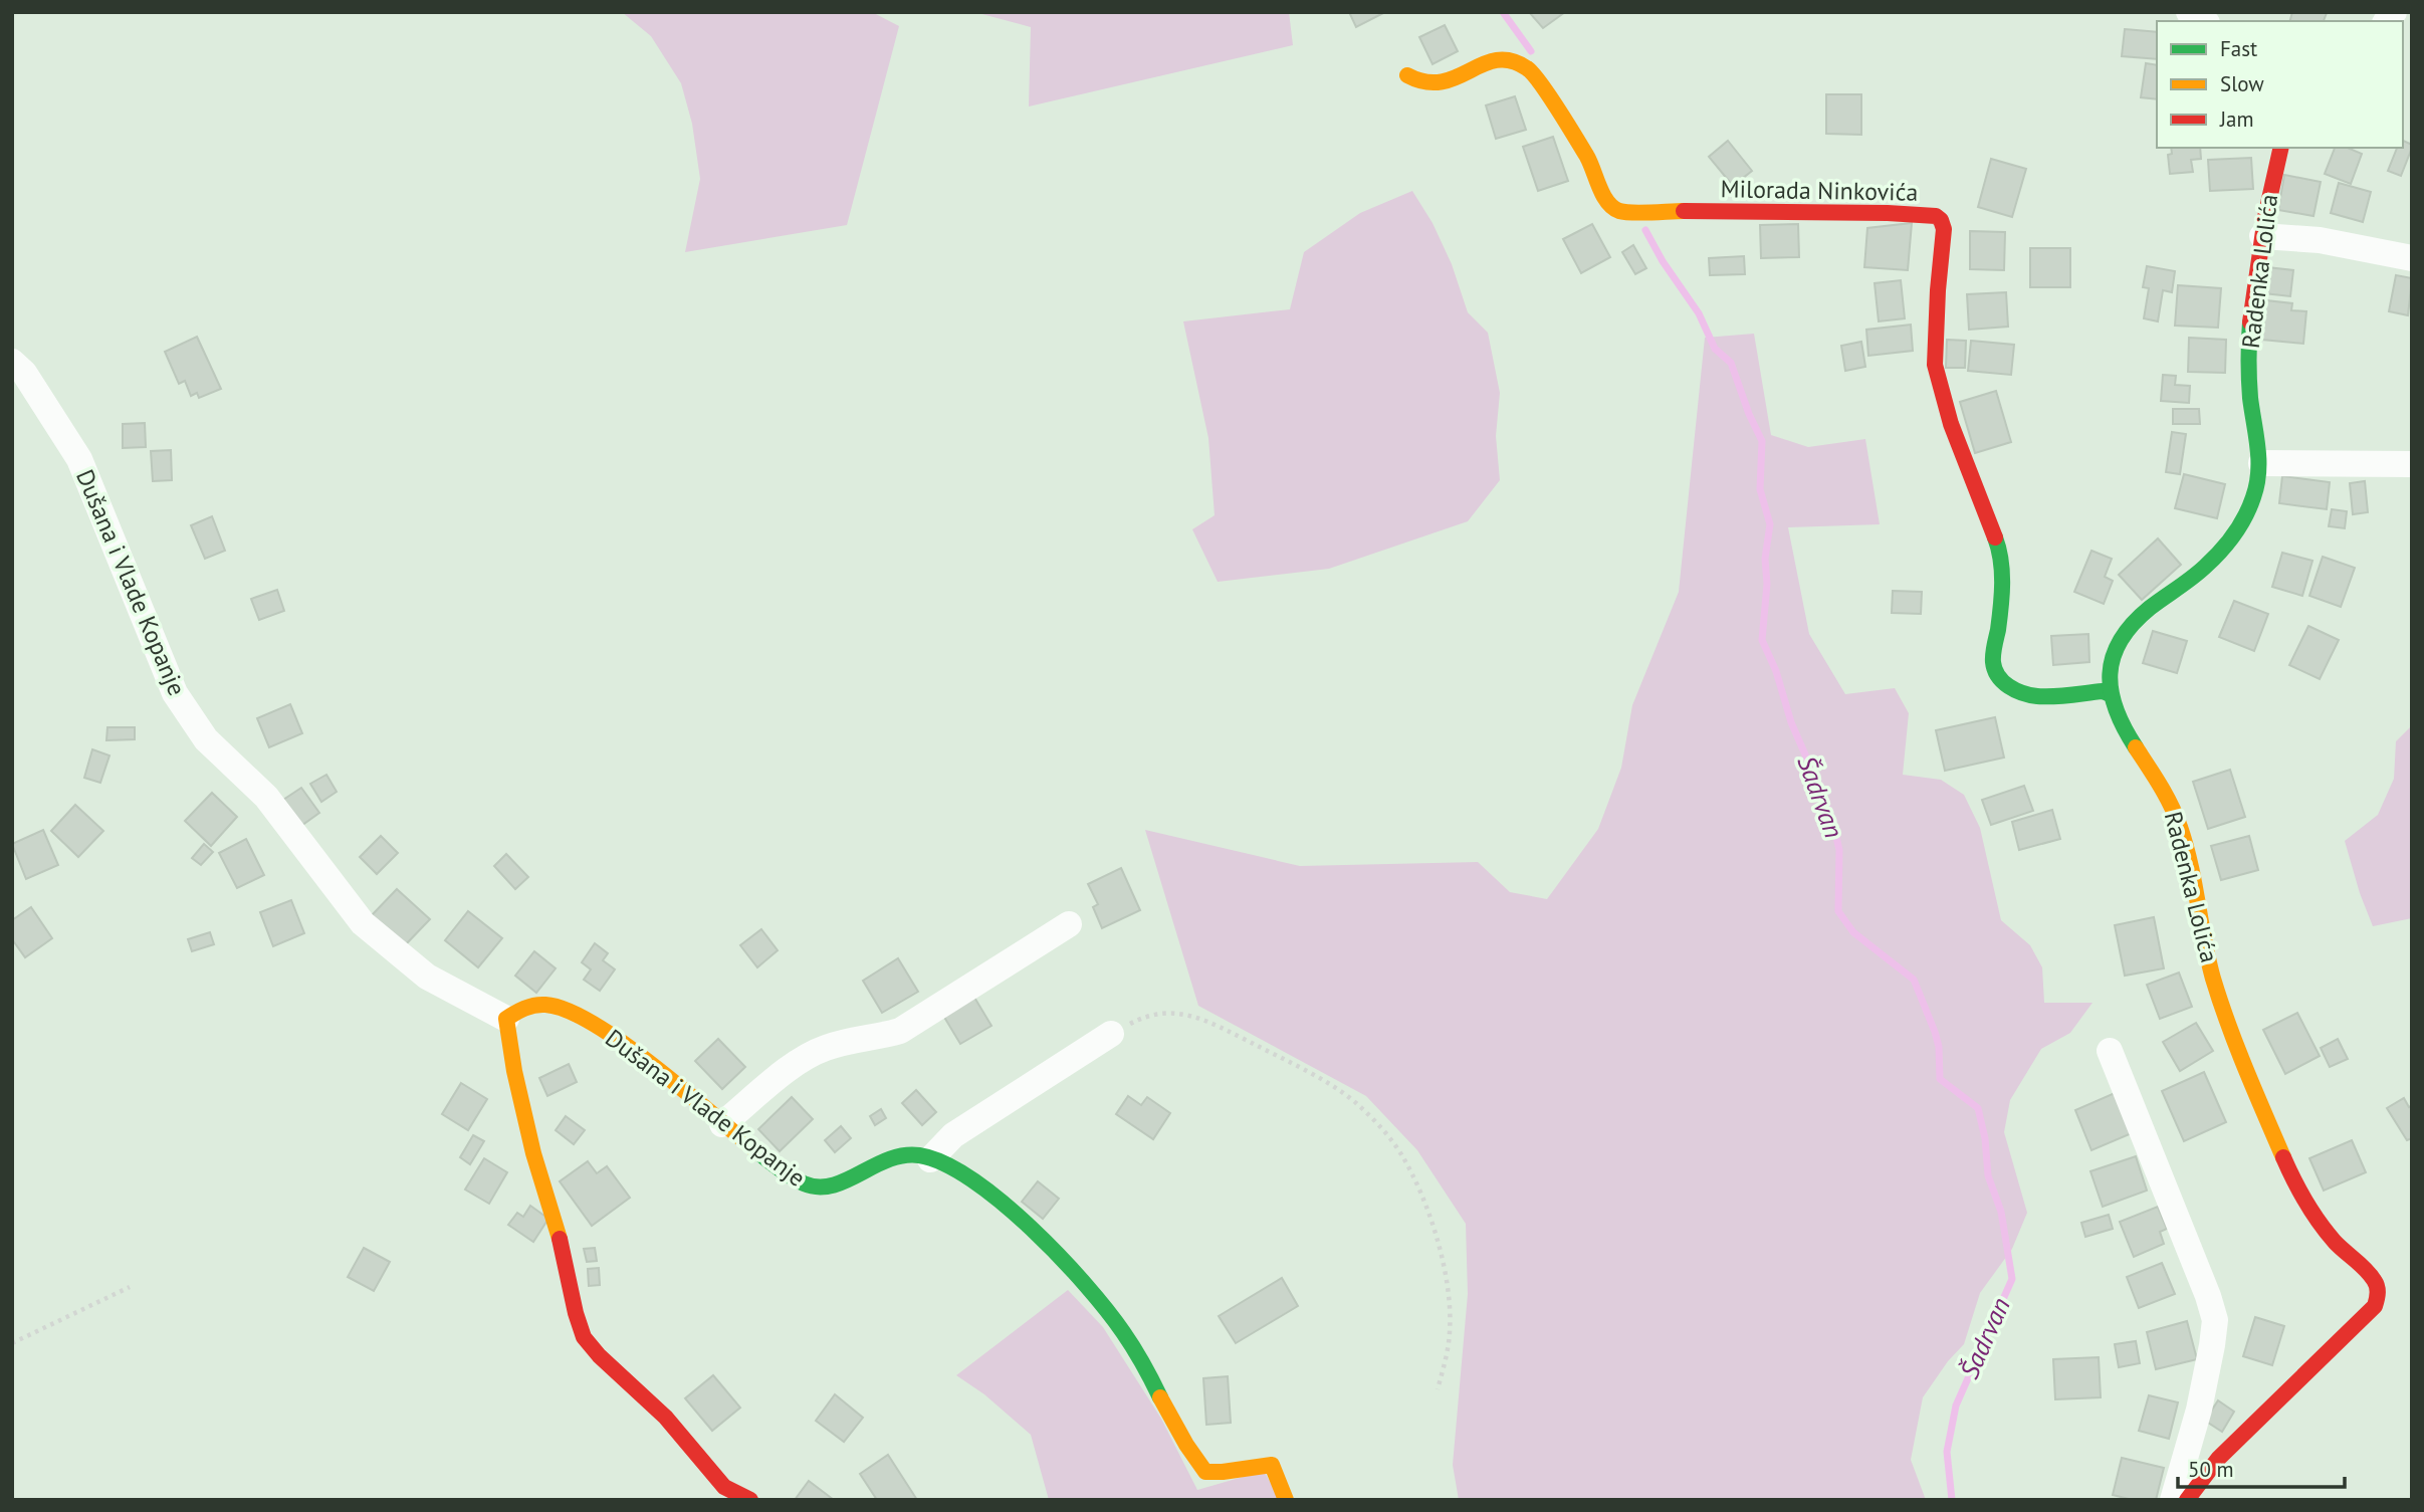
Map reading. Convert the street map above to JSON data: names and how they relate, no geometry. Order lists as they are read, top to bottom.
{
  "streets": {
    "street": ["Milorada Ninkovića", "Radenka Lolića", "Dušana i Vlade Kopanje"]
  },
  "crossings": [
    ["Milorada Ninkovića", "Radenka Lolića"]
  ],
  "water": ["Šadrvan"],
  "legend": ["Fast", "Slow", "Jam"],
  "scale_bar": "50 m"
}
